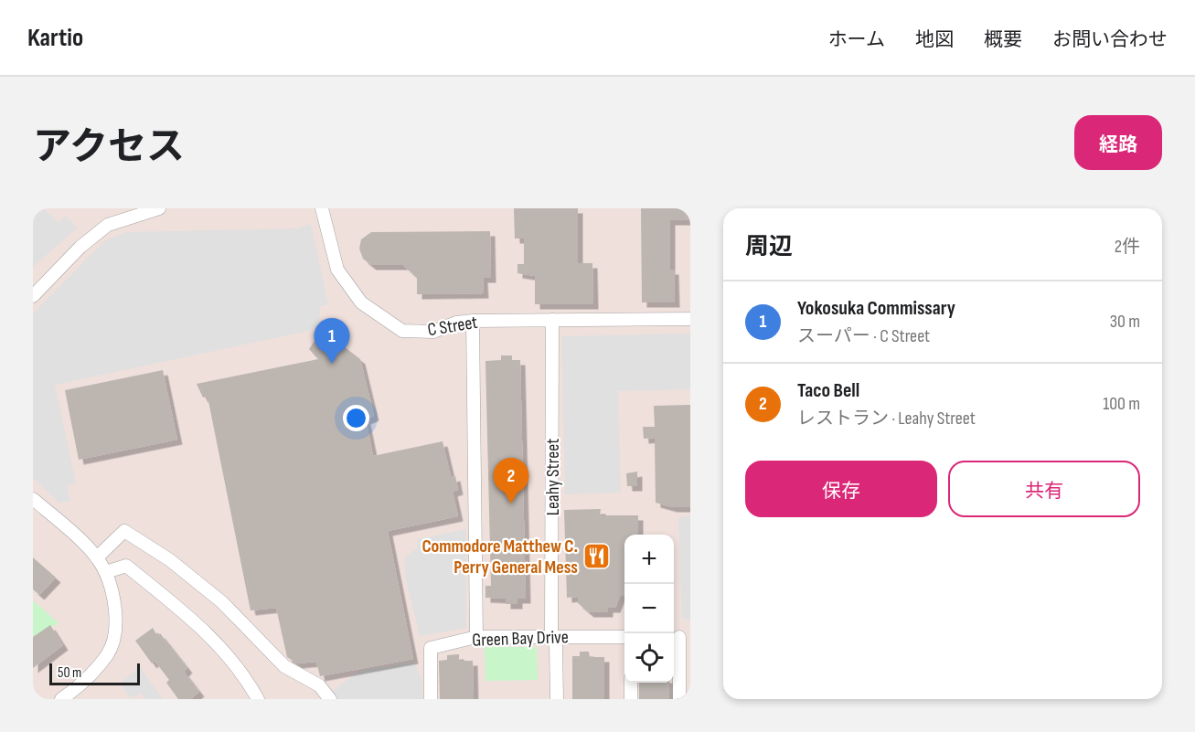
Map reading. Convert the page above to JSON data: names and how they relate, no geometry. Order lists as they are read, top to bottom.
{
  "streets": {
    "street": ["C Street", "Leahy Street", "Green Bay Drive"]
  },
  "crossings": [
    ["C Street", "Leahy Street"],
    ["Leahy Street", "Green Bay Drive"]
  ],
  "places": {
    "restaurant": ["Commodore Matthew C. Perry General Mess"]
  },
  "scale_bar": "50 m",
  "page": {
    "header": "Kartio",
    "nav": [
      "ホーム",
      "地図",
      "概要",
      "お問い合わせ"
    ],
    "title": "アクセス",
    "buttons": [
      "経路",
      ["保存", "共有"]
    ],
    "heading": ["周辺", "2件"],
    "list": [
      {
        "mark": "1",
        "name": "Yokosuka Commissary",
        "note": "スーパー · C Street",
        "value": "30 m"
      },
      {
        "mark": "2",
        "name": "Taco Bell",
        "note": "レストラン · Leahy Street",
        "value": "100 m"
      }
    ],
    "pins": ["1", "2"],
    "map_buttons": ["+", "−"],
    "scale": "50 m"
  }
}
